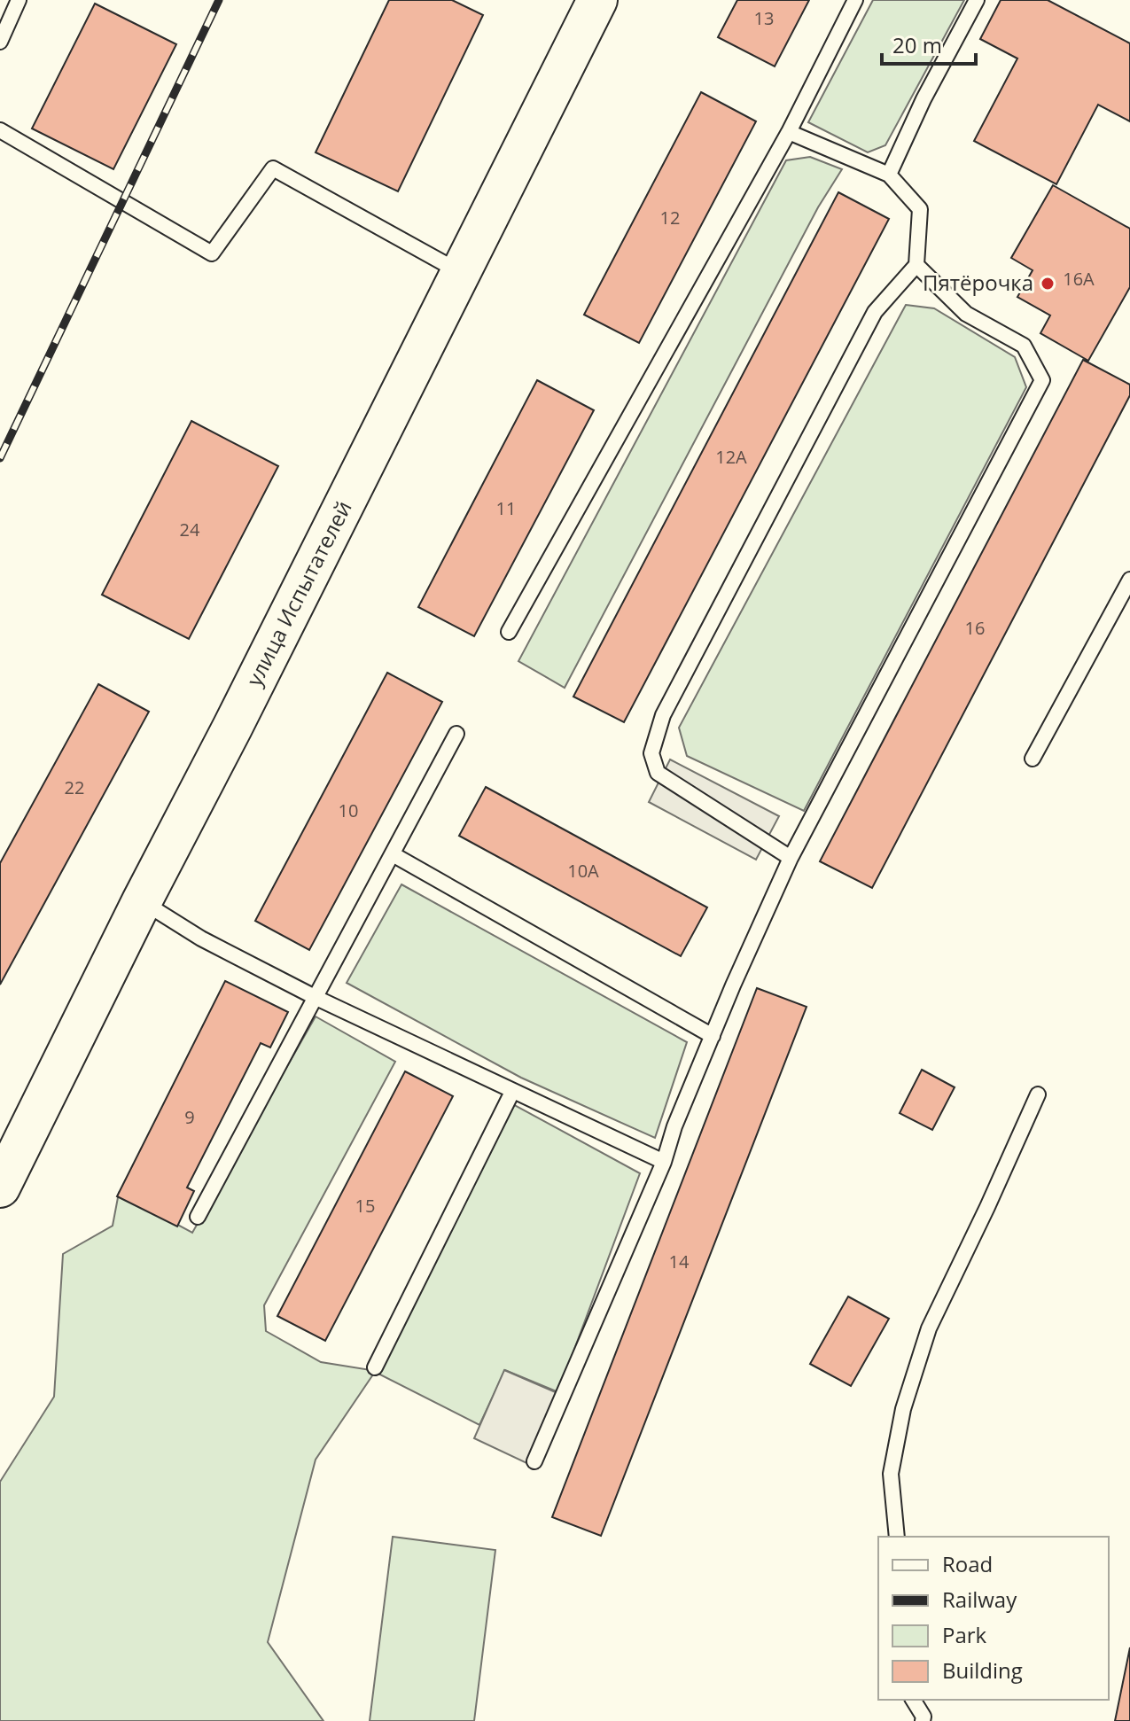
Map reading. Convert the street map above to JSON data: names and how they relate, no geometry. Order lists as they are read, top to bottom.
{
  "streets": {
    "main road": ["улица Испытателей"]
  },
  "places": ["Пятёрочка"],
  "house_numbers": [
    "13",
    "12",
    "16А",
    "12А",
    "11",
    "24",
    "16",
    "22",
    "10",
    "10А",
    "9",
    "15",
    "14"
  ],
  "legend": [
    "Road",
    "Railway",
    "Park",
    "Building"
  ],
  "scale_bar": "20 m"
}
